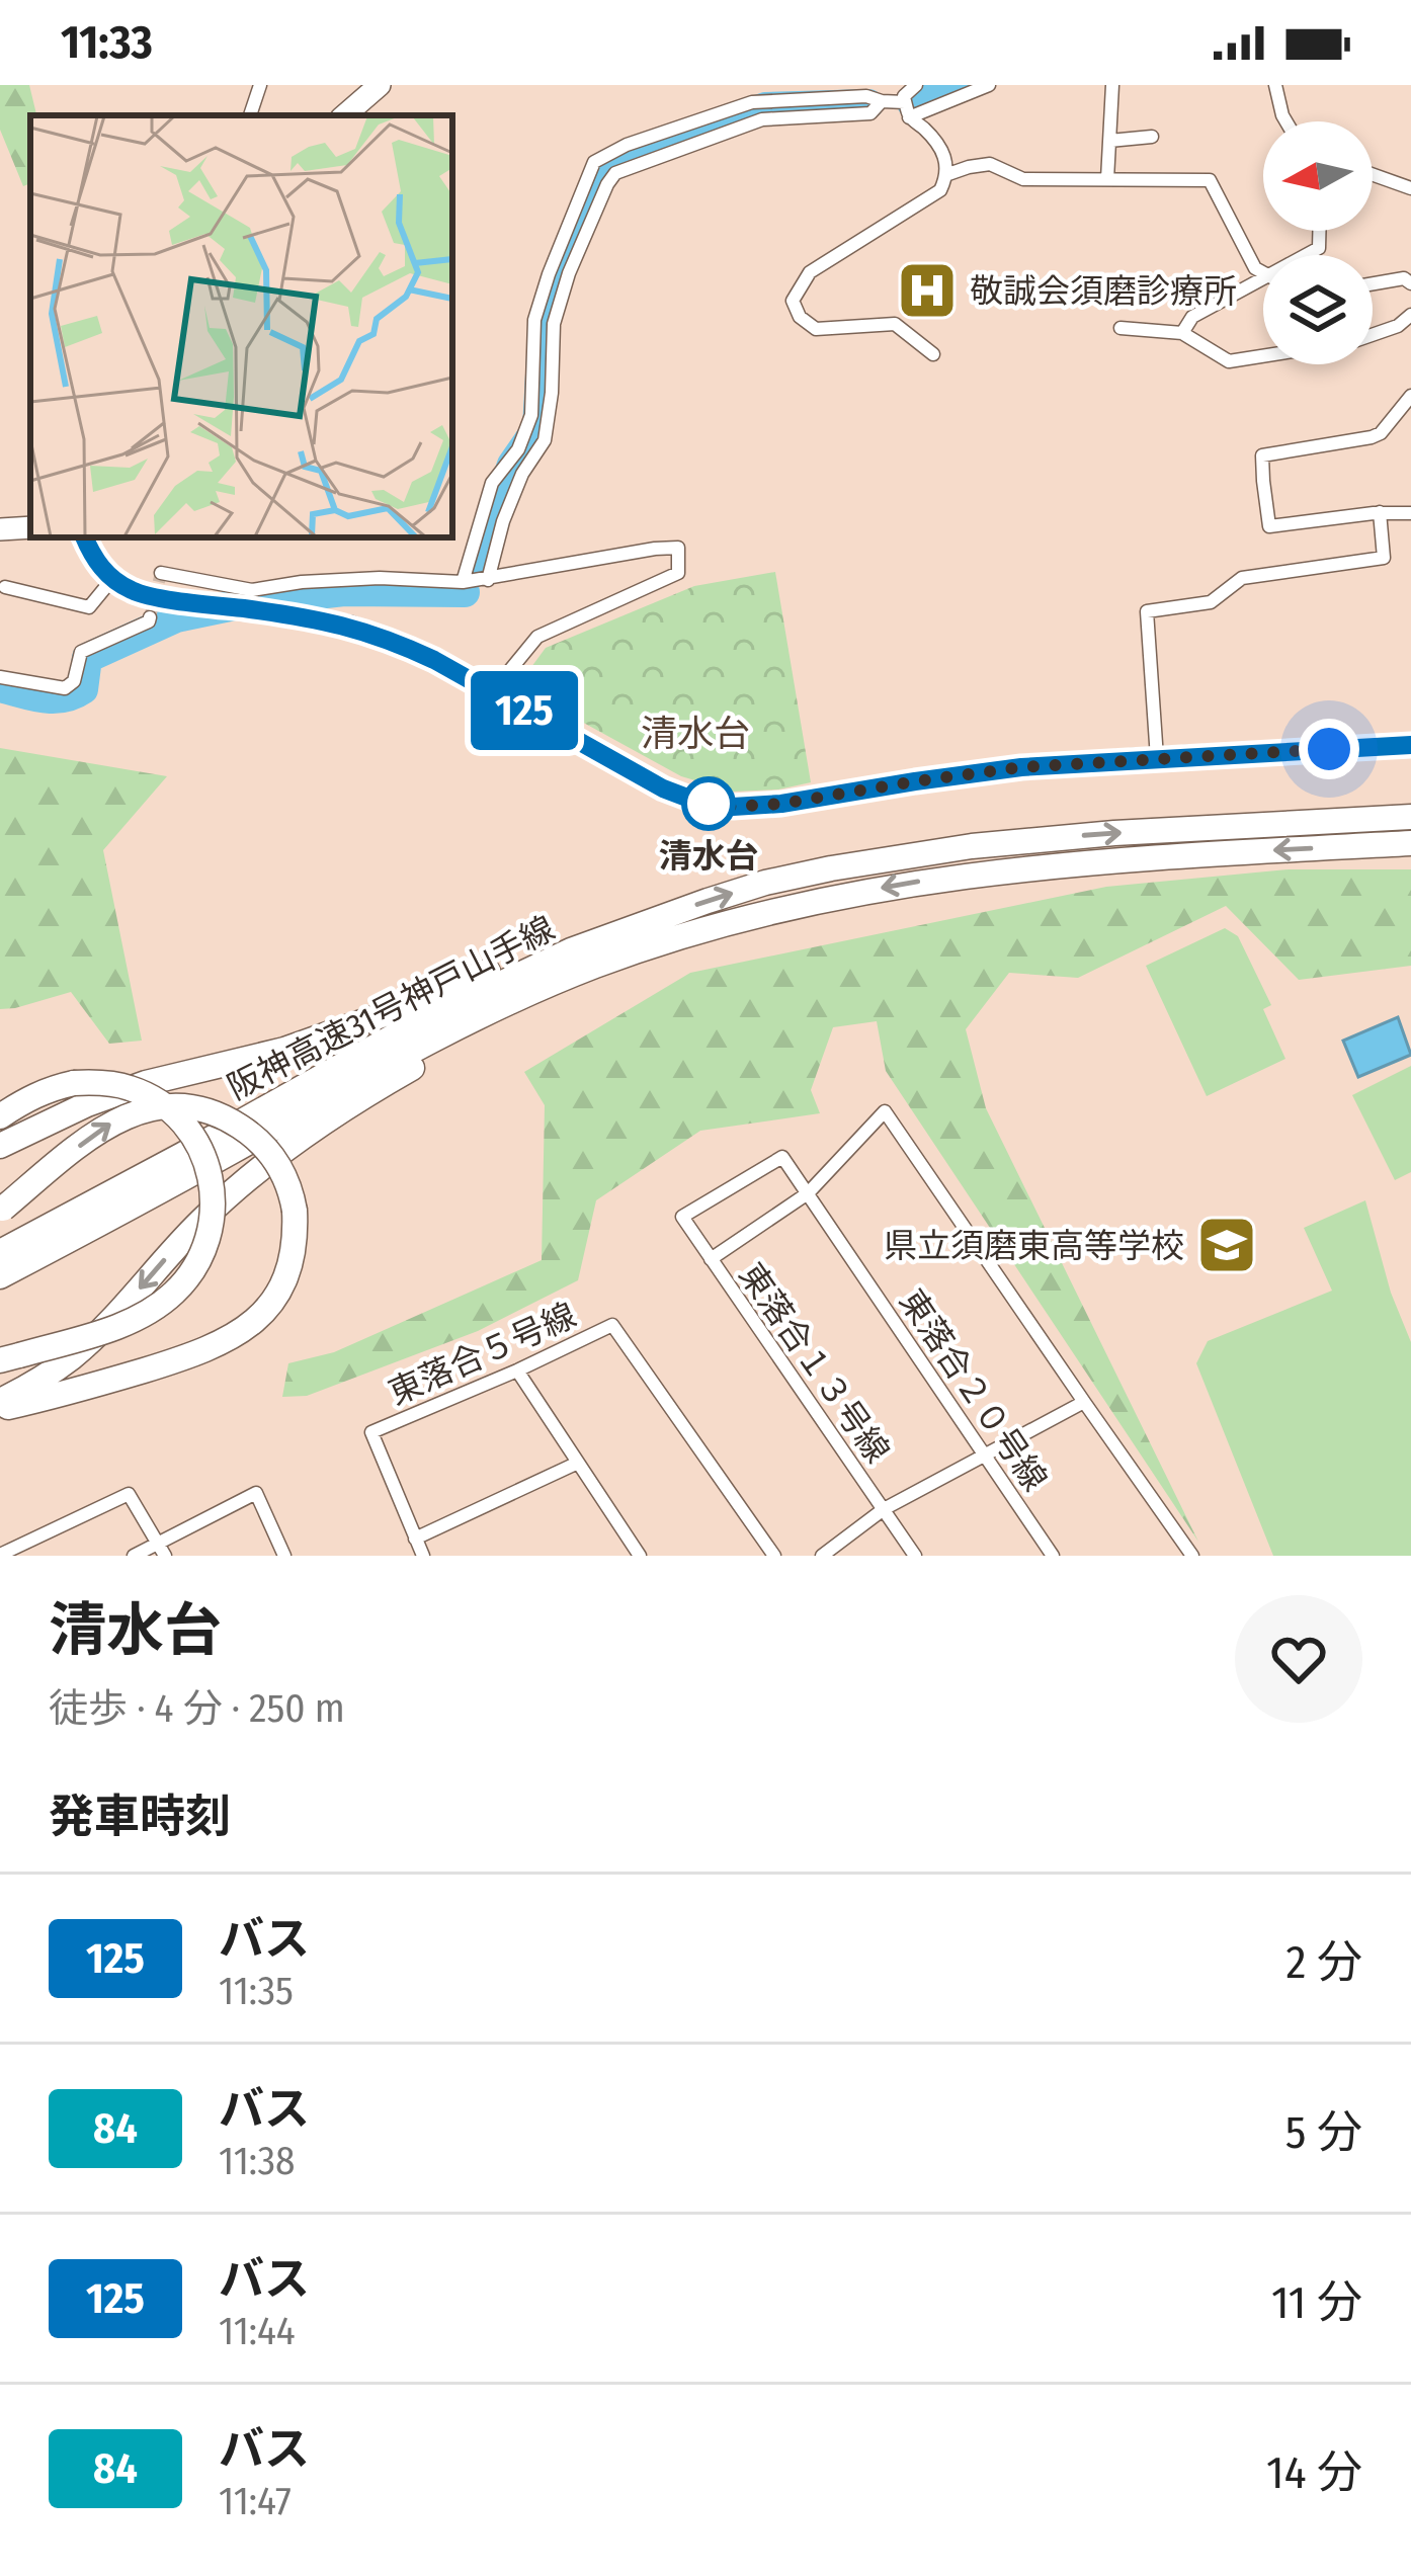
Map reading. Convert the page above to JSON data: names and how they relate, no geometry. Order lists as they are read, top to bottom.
{
  "streets": {
    "highway": ["阪神高速31号神戸山手線"],
    "street": ["東落合５号線", "東落合１３号線", "東落合２０号線"]
  },
  "crossings": [
    ["東落合１３号線", "東落合２０号線"]
  ],
  "districts": ["清水台"],
  "places": {
    "hospital": ["敬誠会須磨診療所"],
    "other": ["清水台"],
    "school or university": ["県立須磨東高等学校"]
  },
  "lines": ["bus line 125"],
  "north": "left",
  "page": {
    "status": "11:33",
    "on_map": "125",
    "heading": [
      ["清水台", "徒歩 · 4 分 · 250 m"],
      "発車時刻"
    ],
    "list": [
      {
        "mark": "125",
        "name": "バス",
        "note": "11:35",
        "value": "2 分"
      },
      {
        "mark": "84",
        "name": "バス",
        "note": "11:38",
        "value": "5 分"
      },
      {
        "mark": "125",
        "name": "バス",
        "note": "11:44",
        "value": "11 分"
      },
      {
        "mark": "84",
        "name": "バス",
        "note": "11:47",
        "value": "14 分"
      }
    ]
  }
}
